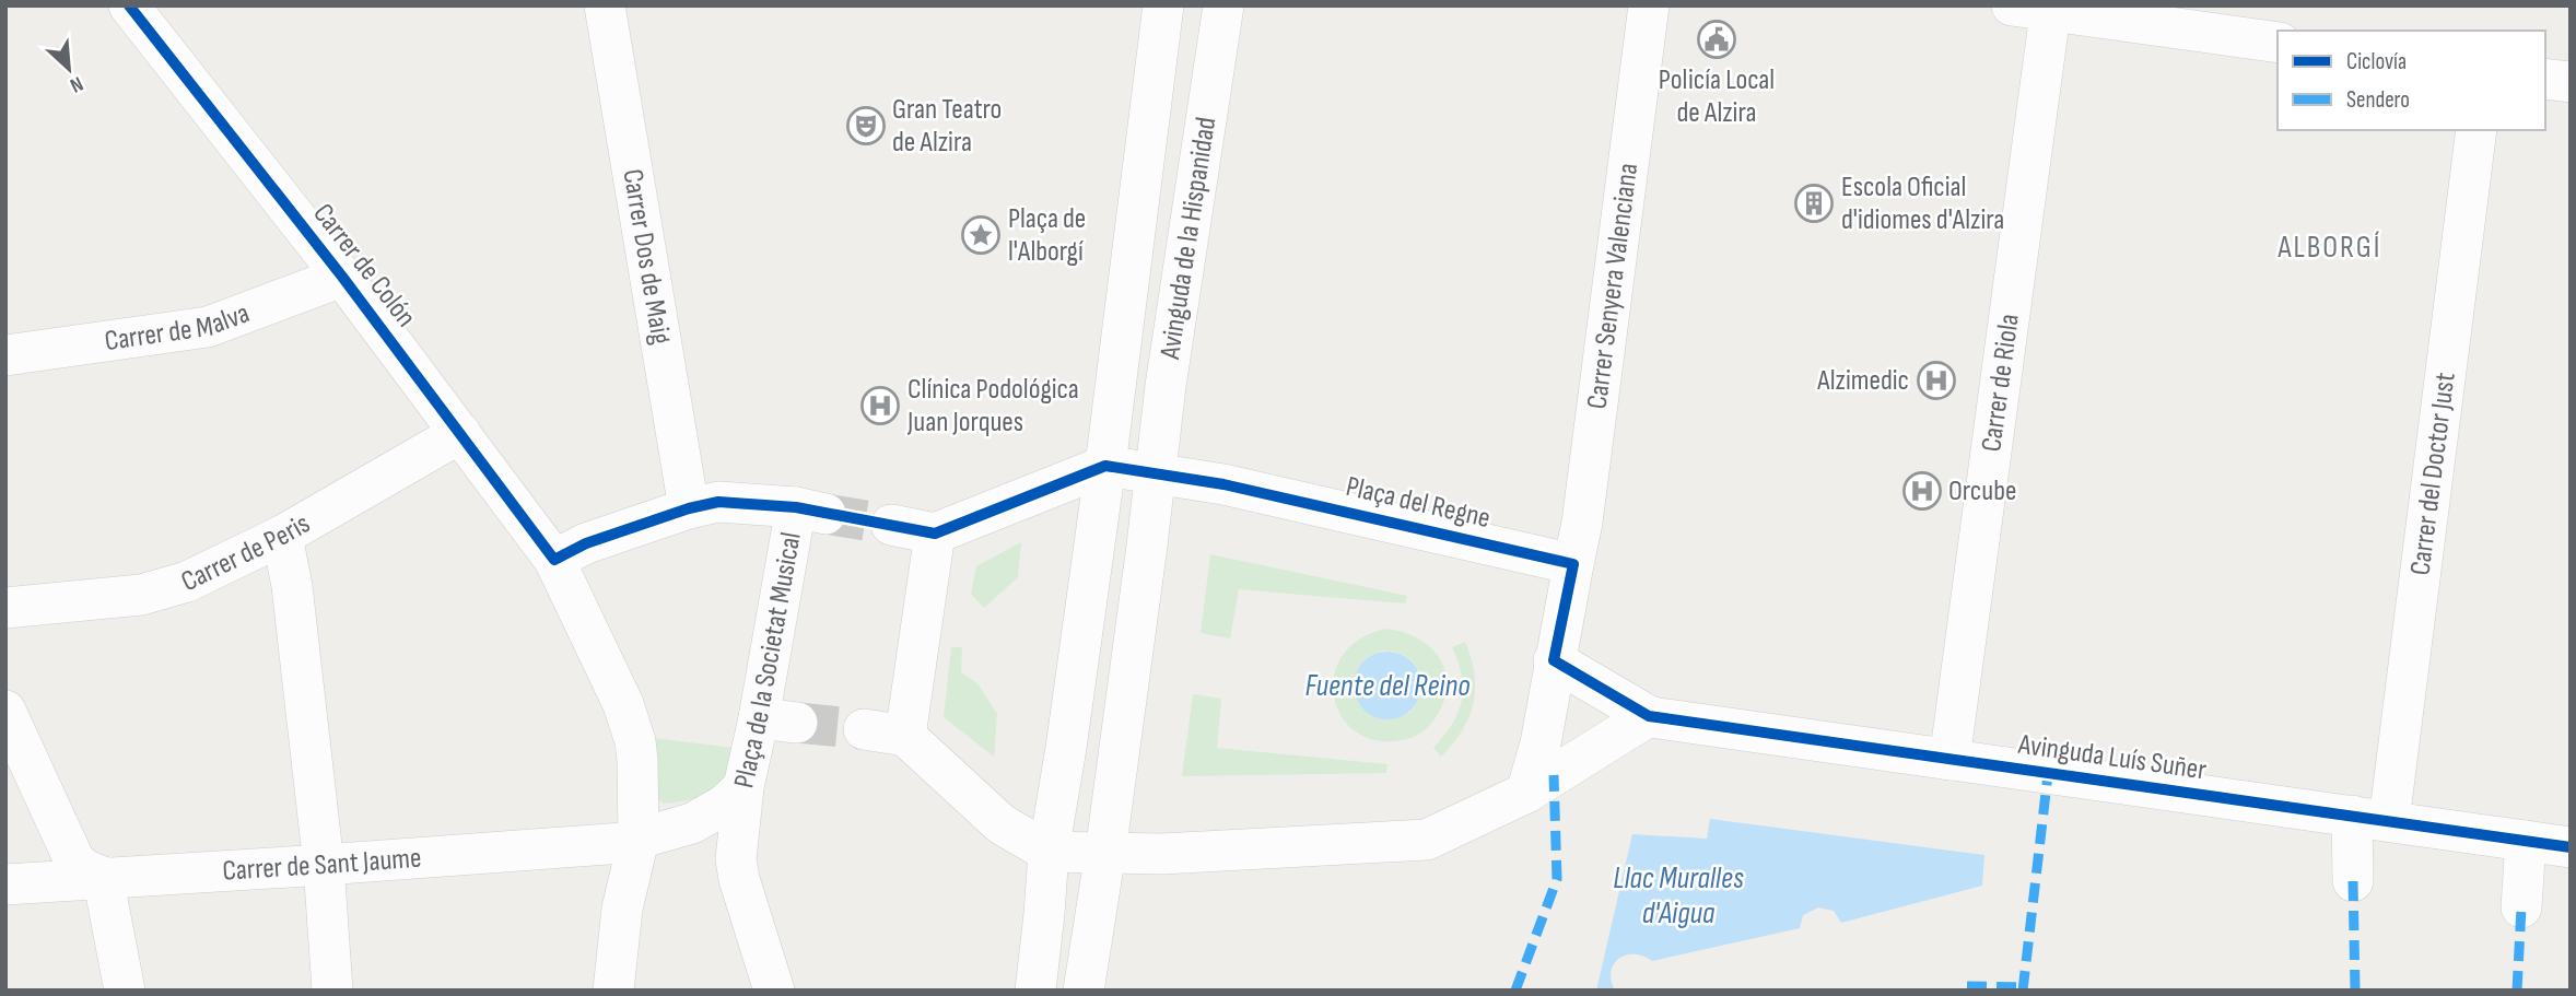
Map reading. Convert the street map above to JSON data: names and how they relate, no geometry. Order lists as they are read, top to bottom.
{
  "streets": {
    "street": [
      "Avinguda de la Hispanidad",
      "Carrer Dos de Maig",
      "Carrer de Colón",
      "Carrer Senyera Valenciana",
      "Carrer de Malva",
      "Carrer de Riola",
      "Carrer del Doctor Just",
      "Plaça del Regne",
      "Carrer de Peris",
      "Plaça de la Societat Musical",
      "Avinguda Luís Suñer",
      "Carrer de Sant Jaume"
    ]
  },
  "crossings": [
    ["Avinguda de la Hispanidad", "Plaça del Regne"],
    ["Carrer Dos de Maig", "Plaça de la Societat Musical"],
    ["Carrer de Colón", "Carrer de Malva"],
    ["Carrer de Colón", "Carrer de Peris"],
    ["Carrer de Colón", "Plaça de la Societat Musical"],
    ["Carrer Senyera Valenciana", "Plaça del Regne"],
    ["Carrer de Riola", "Avinguda Luís Suñer"],
    ["Carrer del Doctor Just", "Avinguda Luís Suñer"],
    ["Plaça de la Societat Musical", "Carrer de Sant Jaume"]
  ],
  "districts": ["ALBORGÍ"],
  "water": ["Fuente del Reino", "Llac Muralles d'Aigua"],
  "places": {
    "public building": ["Policía Local de Alzira"],
    "theatre": ["Gran Teatro de Alzira"],
    "building": ["Escola Oficial d'idiomes d'Alzira"],
    "place": ["Plaça de l'Alborgí"],
    "hospital": ["Alzimedic", "Clínica Podológica Juan Jorques", "Orcube"]
  },
  "legend": ["Ciclovía", "Sendero"],
  "north": "bottom right"
}
